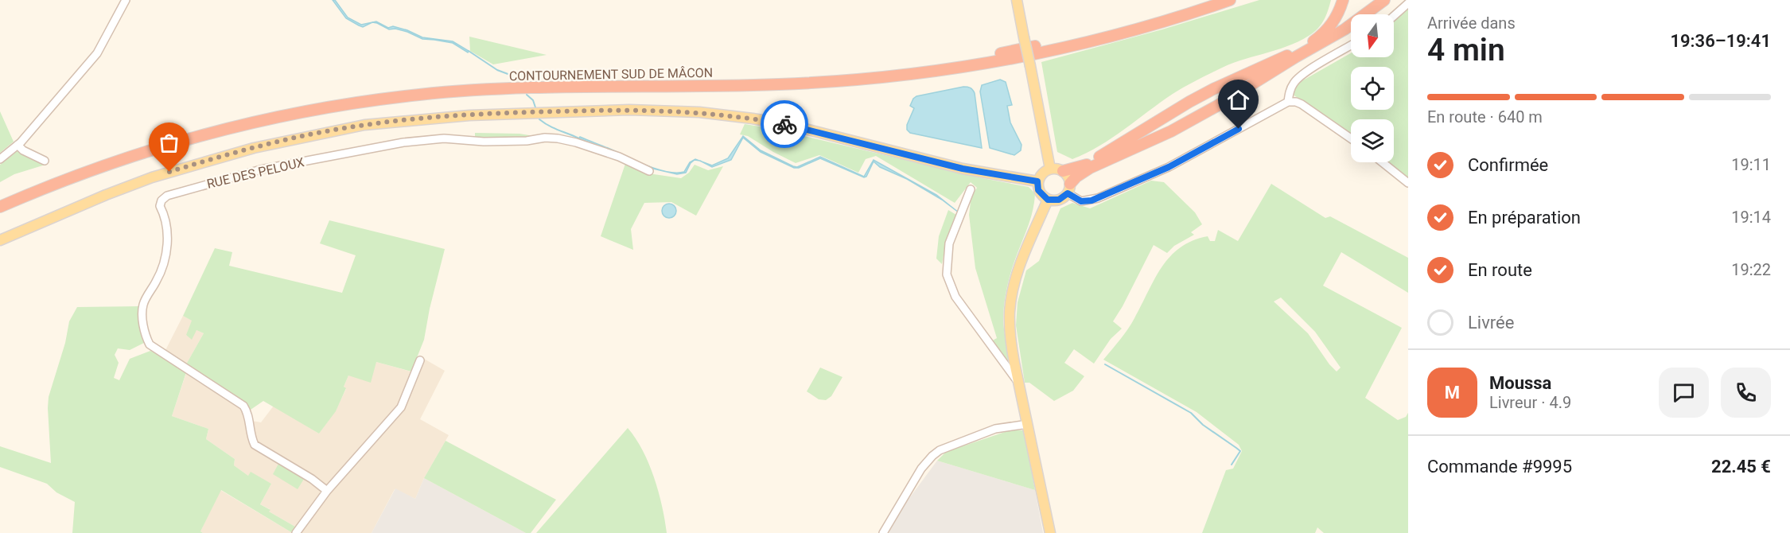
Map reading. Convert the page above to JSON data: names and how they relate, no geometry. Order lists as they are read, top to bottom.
{
  "streets": {
    "highway": ["CONTOURNEMENT SUD DE MÂCON"],
    "street": ["RUE DES PELOUX"]
  },
  "north": "bottom",
  "page": {
    "heading": ["4 min", "Arrivée dans", "19:36–19:41"],
    "panel": [
      "Moussa",
      "Livreur · 4.9",
      "Commande #9995",
      "22.45 €"
    ],
    "bar": "En route · 640 m",
    "list": [
      ["Confirmée", "19:11"],
      ["En préparation", "19:14"],
      ["En route", "19:22"],
      "Livrée"
    ],
    "round": "M"
  }
}
